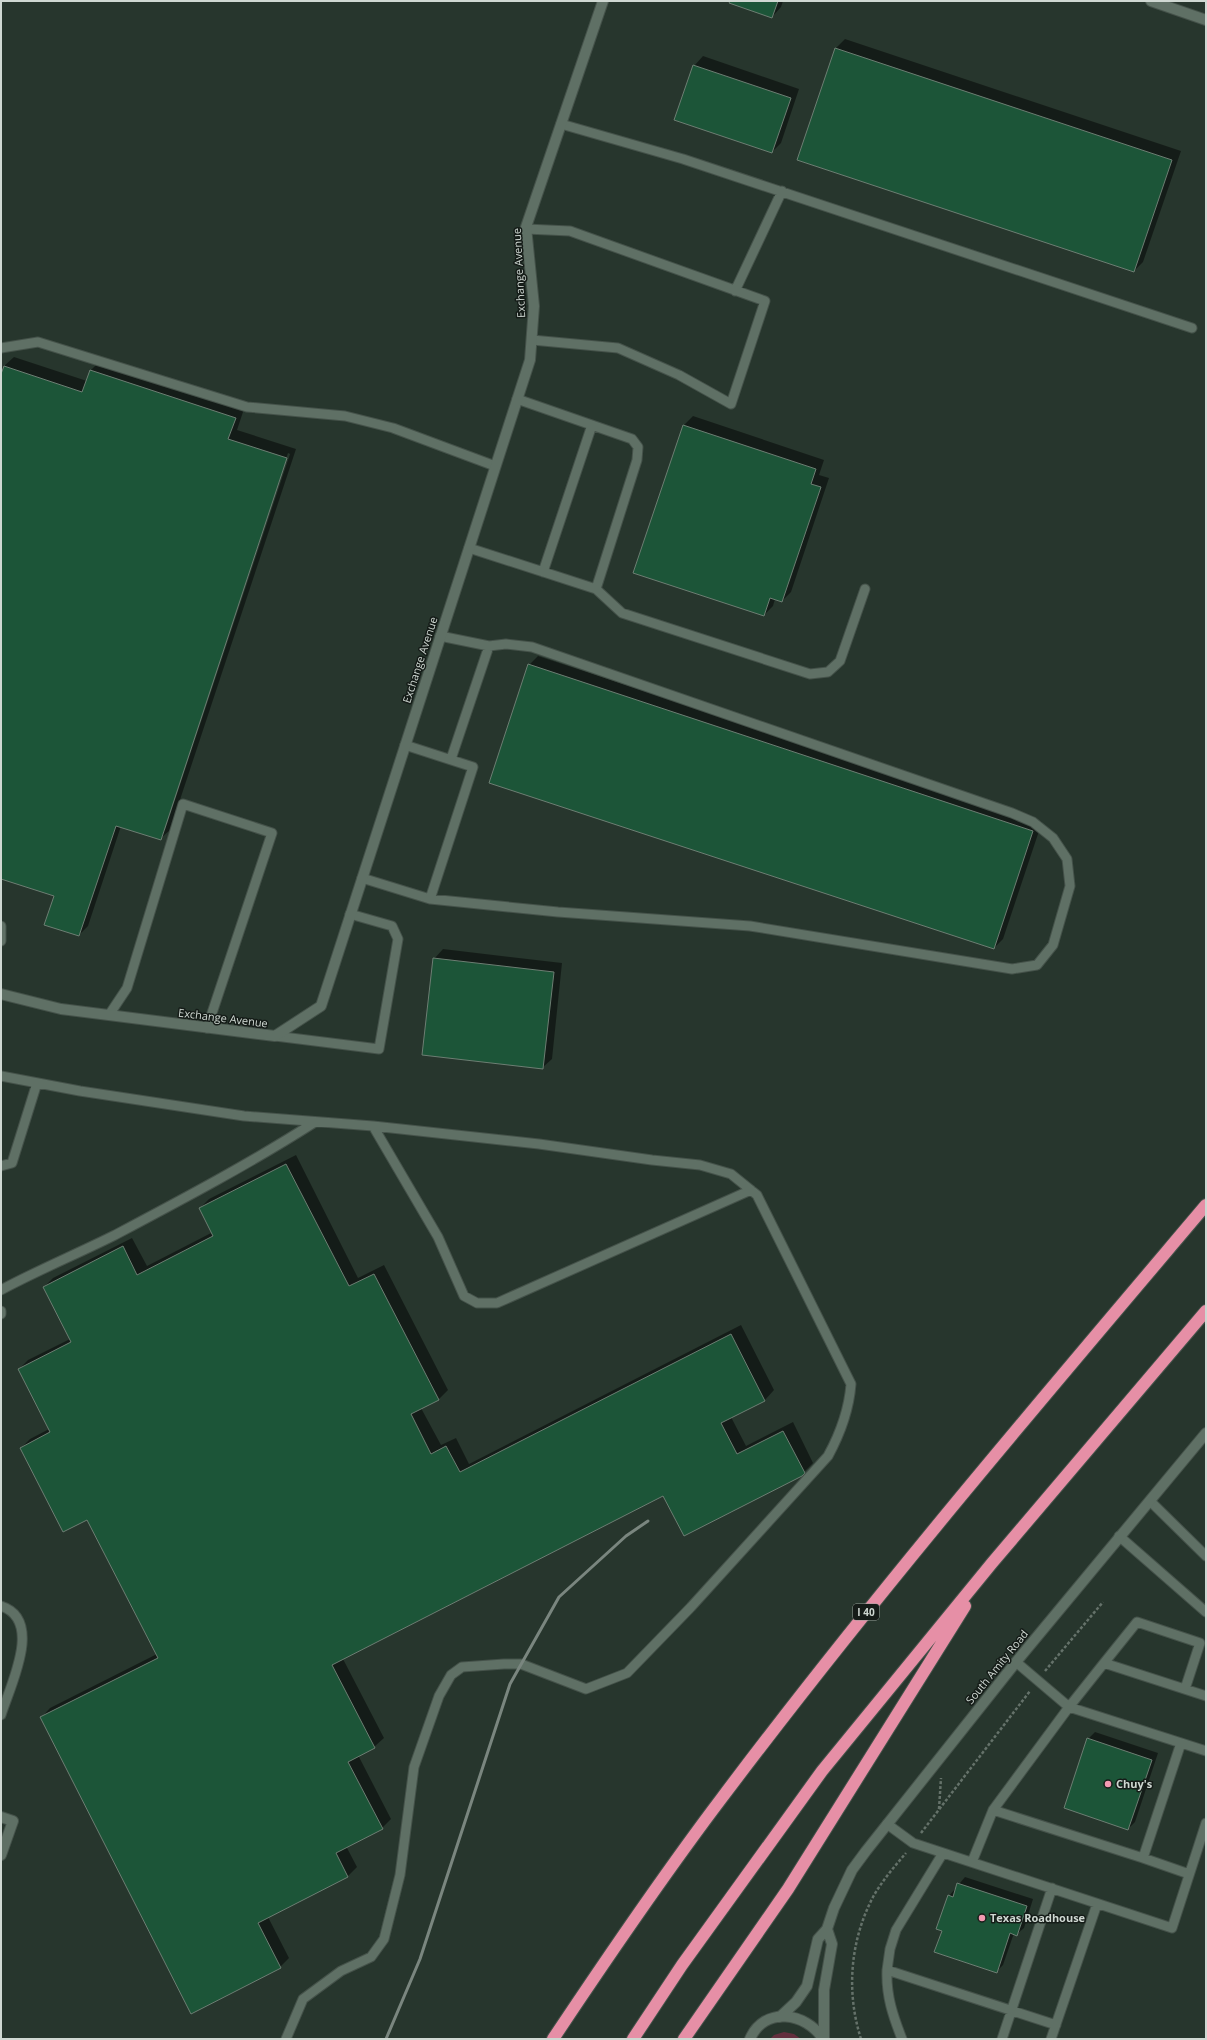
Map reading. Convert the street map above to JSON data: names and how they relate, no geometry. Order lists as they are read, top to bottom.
{
  "streets": {
    "highway": ["I 40"],
    "street": ["Exchange Avenue", "South Amity Road"]
  },
  "places": ["Chuy's", "Texas Roadhouse"]
}
